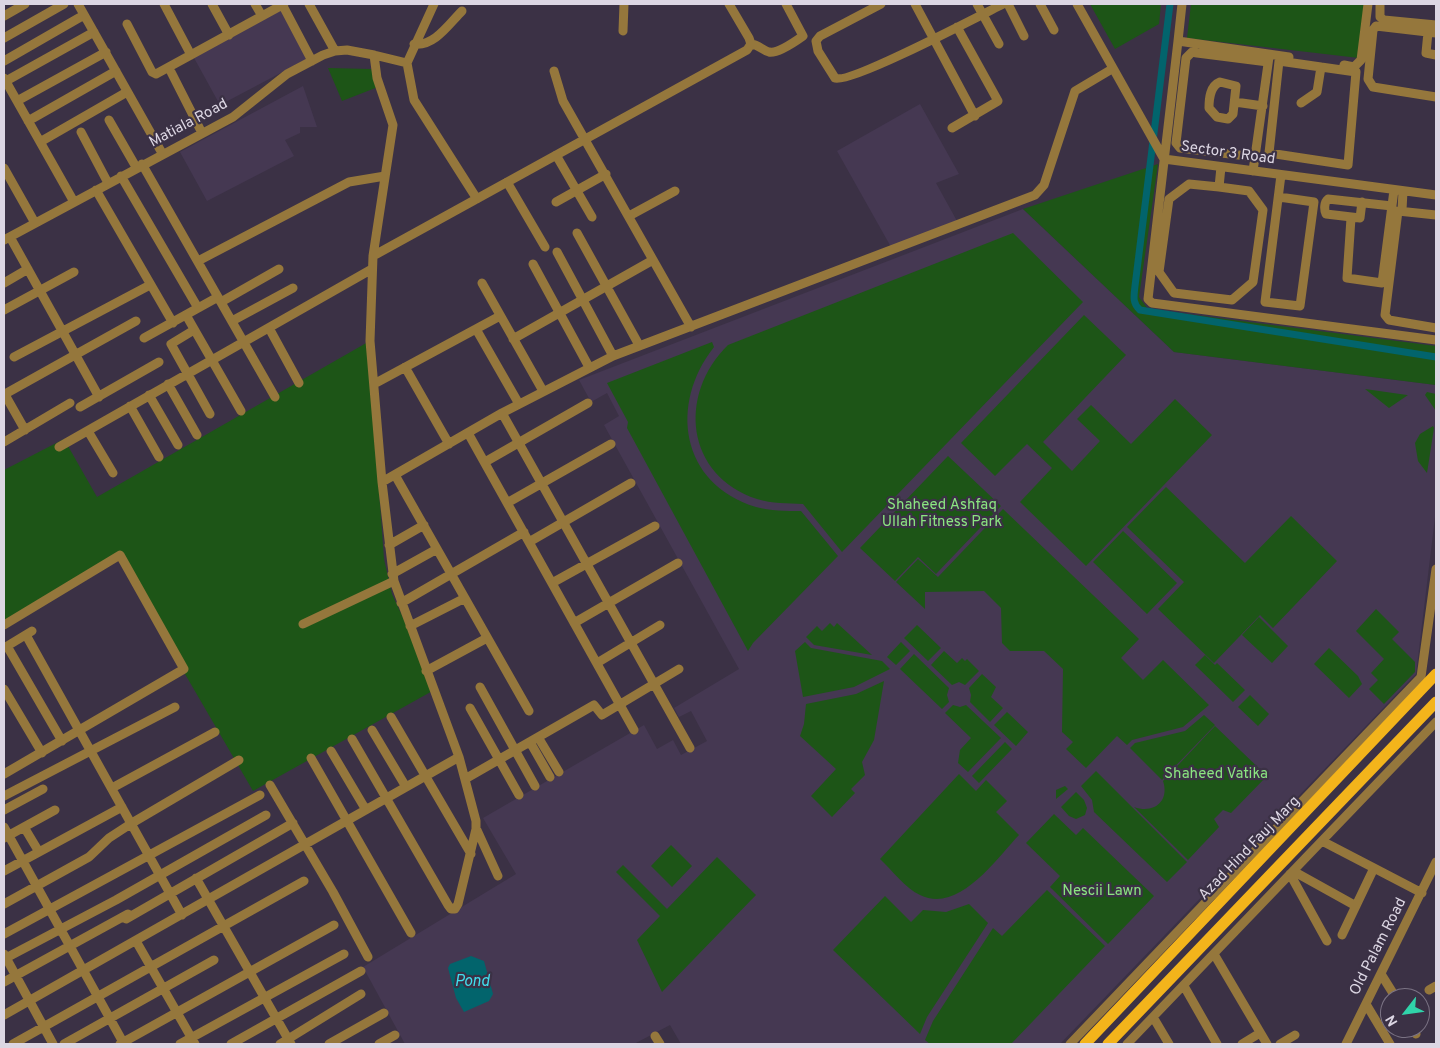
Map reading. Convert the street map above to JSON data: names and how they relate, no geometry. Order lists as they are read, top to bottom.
{
  "streets": {
    "main road": ["Azad Hind Fauj Marg"],
    "street": ["Matiala Road", "Sector 3 Road", "Old Palam Road"]
  },
  "water": ["Pond"],
  "parks": ["Shaheed Ashfaq Ullah Fitness Park", "Shaheed Vatika", "Nescii Lawn"],
  "north": "bottom left"
}
